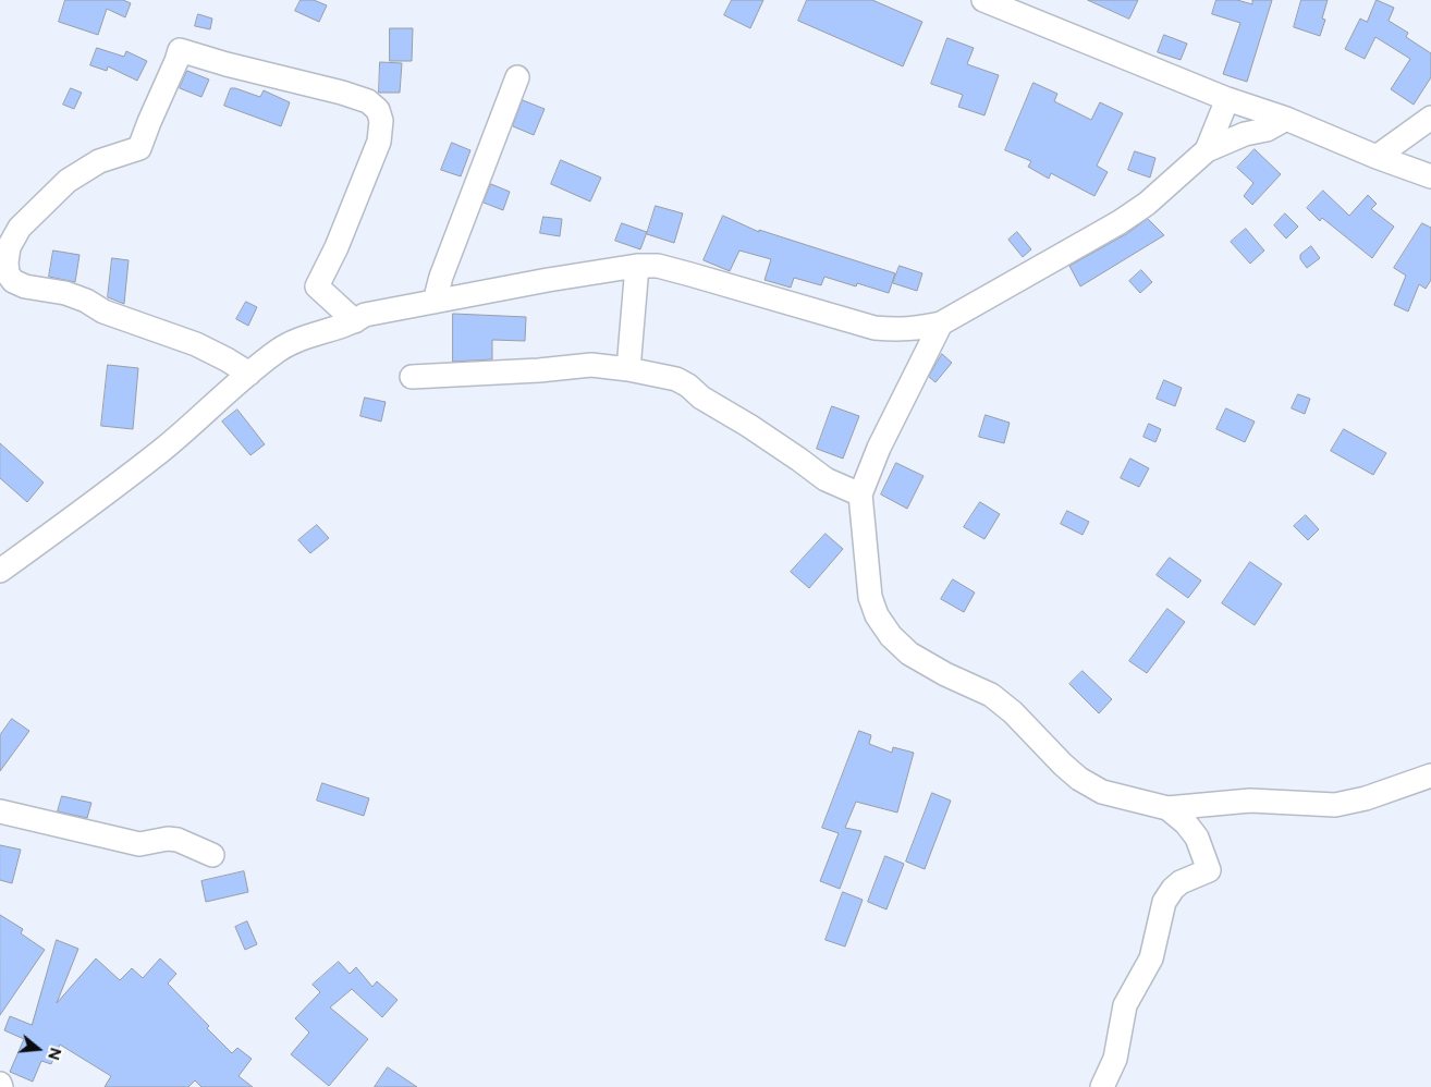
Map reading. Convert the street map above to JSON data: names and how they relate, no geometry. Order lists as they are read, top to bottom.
{
  "north": "right"
}
